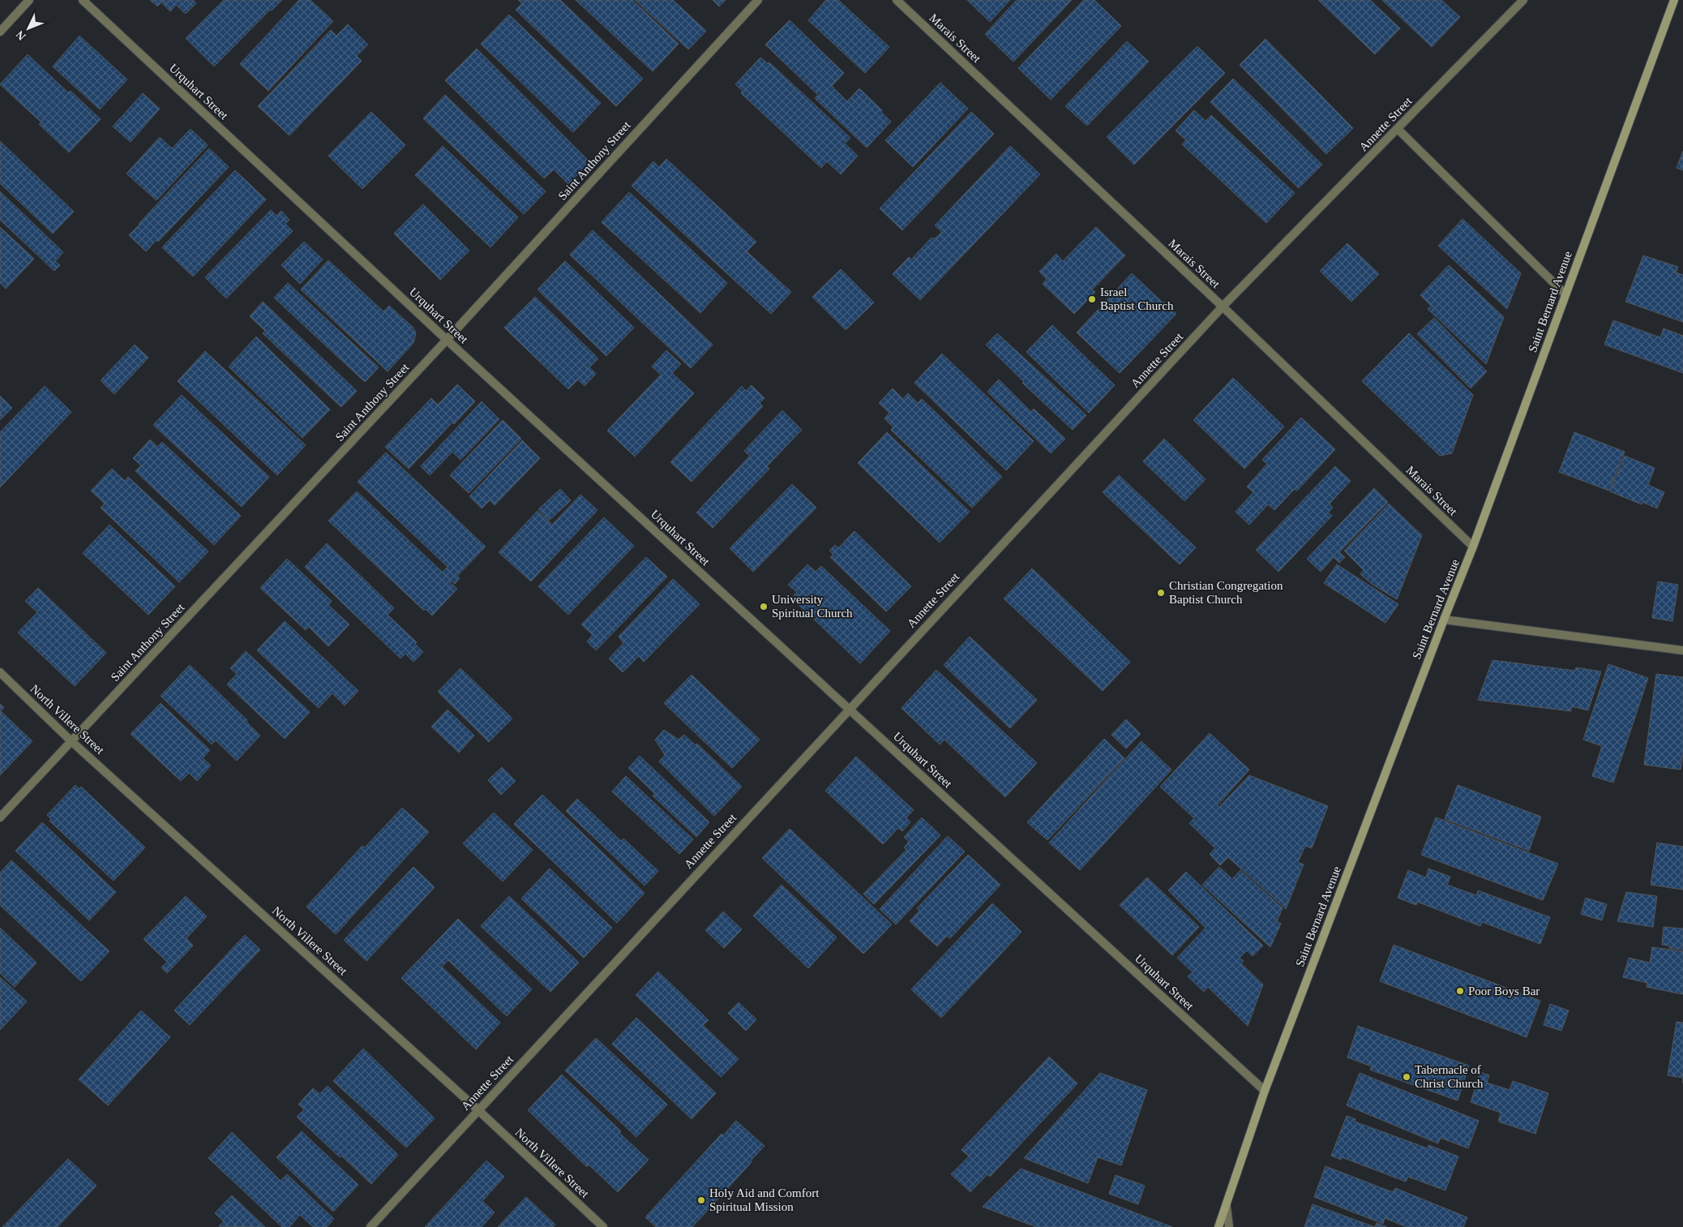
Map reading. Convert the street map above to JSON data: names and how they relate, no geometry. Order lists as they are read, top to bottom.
{
  "streets": {
    "street": [
      "Marais Street",
      "Urquhart Street",
      "Annette Street",
      "Saint Anthony Street",
      "Saint Bernard Avenue",
      "North Villere Street"
    ]
  },
  "crossings": [
    ["Marais Street", "Annette Street"],
    ["Marais Street", "Saint Bernard Avenue"],
    ["Urquhart Street", "Annette Street"],
    ["Urquhart Street", "Saint Anthony Street"],
    ["Urquhart Street", "Saint Bernard Avenue"],
    ["Annette Street", "North Villere Street"],
    ["Saint Anthony Street", "North Villere Street"]
  ],
  "places": [
    "Israel Baptist Church",
    "Christian Congregation Baptist Church",
    "University Spiritual Church",
    "Poor Boys Bar",
    "Tabernacle of Christ Church",
    "Holy Aid and Comfort Spiritual Mission"
  ],
  "north": "bottom left"
}
